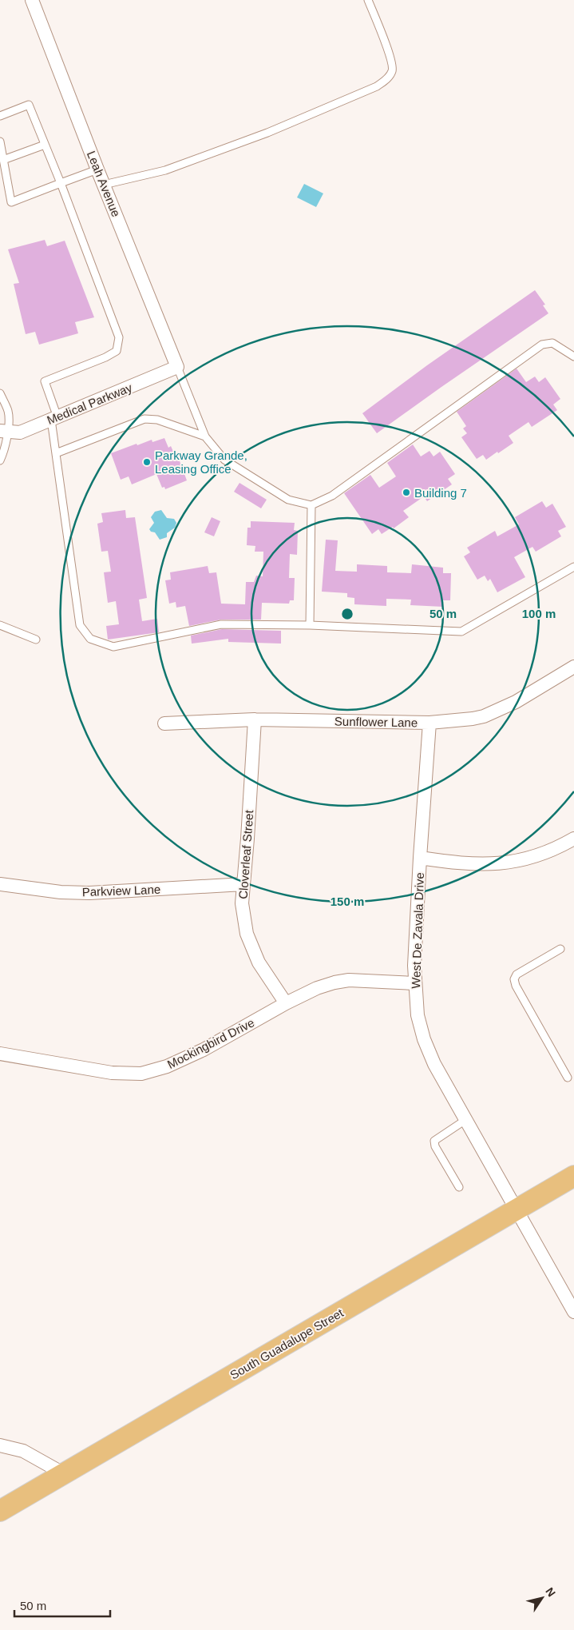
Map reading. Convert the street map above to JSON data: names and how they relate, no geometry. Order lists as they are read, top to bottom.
{
  "streets": {
    "main road": ["South Guadalupe Street"],
    "street": [
      "Leah Avenue",
      "Medical Parkway",
      "Sunflower Lane",
      "Cloverleaf Street",
      "Parkview Lane",
      "West De Zavala Drive",
      "Mockingbird Drive"
    ]
  },
  "crossings": [
    ["Leah Avenue", "Medical Parkway"],
    ["Sunflower Lane", "Cloverleaf Street"],
    ["Sunflower Lane", "West De Zavala Drive"],
    ["Cloverleaf Street", "Parkview Lane"],
    ["Cloverleaf Street", "Mockingbird Drive"],
    ["West De Zavala Drive", "Mockingbird Drive"],
    ["West De Zavala Drive", "South Guadalupe Street"]
  ],
  "places": ["Parkway Grande, Leasing Office", "Building 7"],
  "scale_bar": "50 m",
  "north": "top right",
  "rings": ["50 m", "100 m", "150 m"]
}
